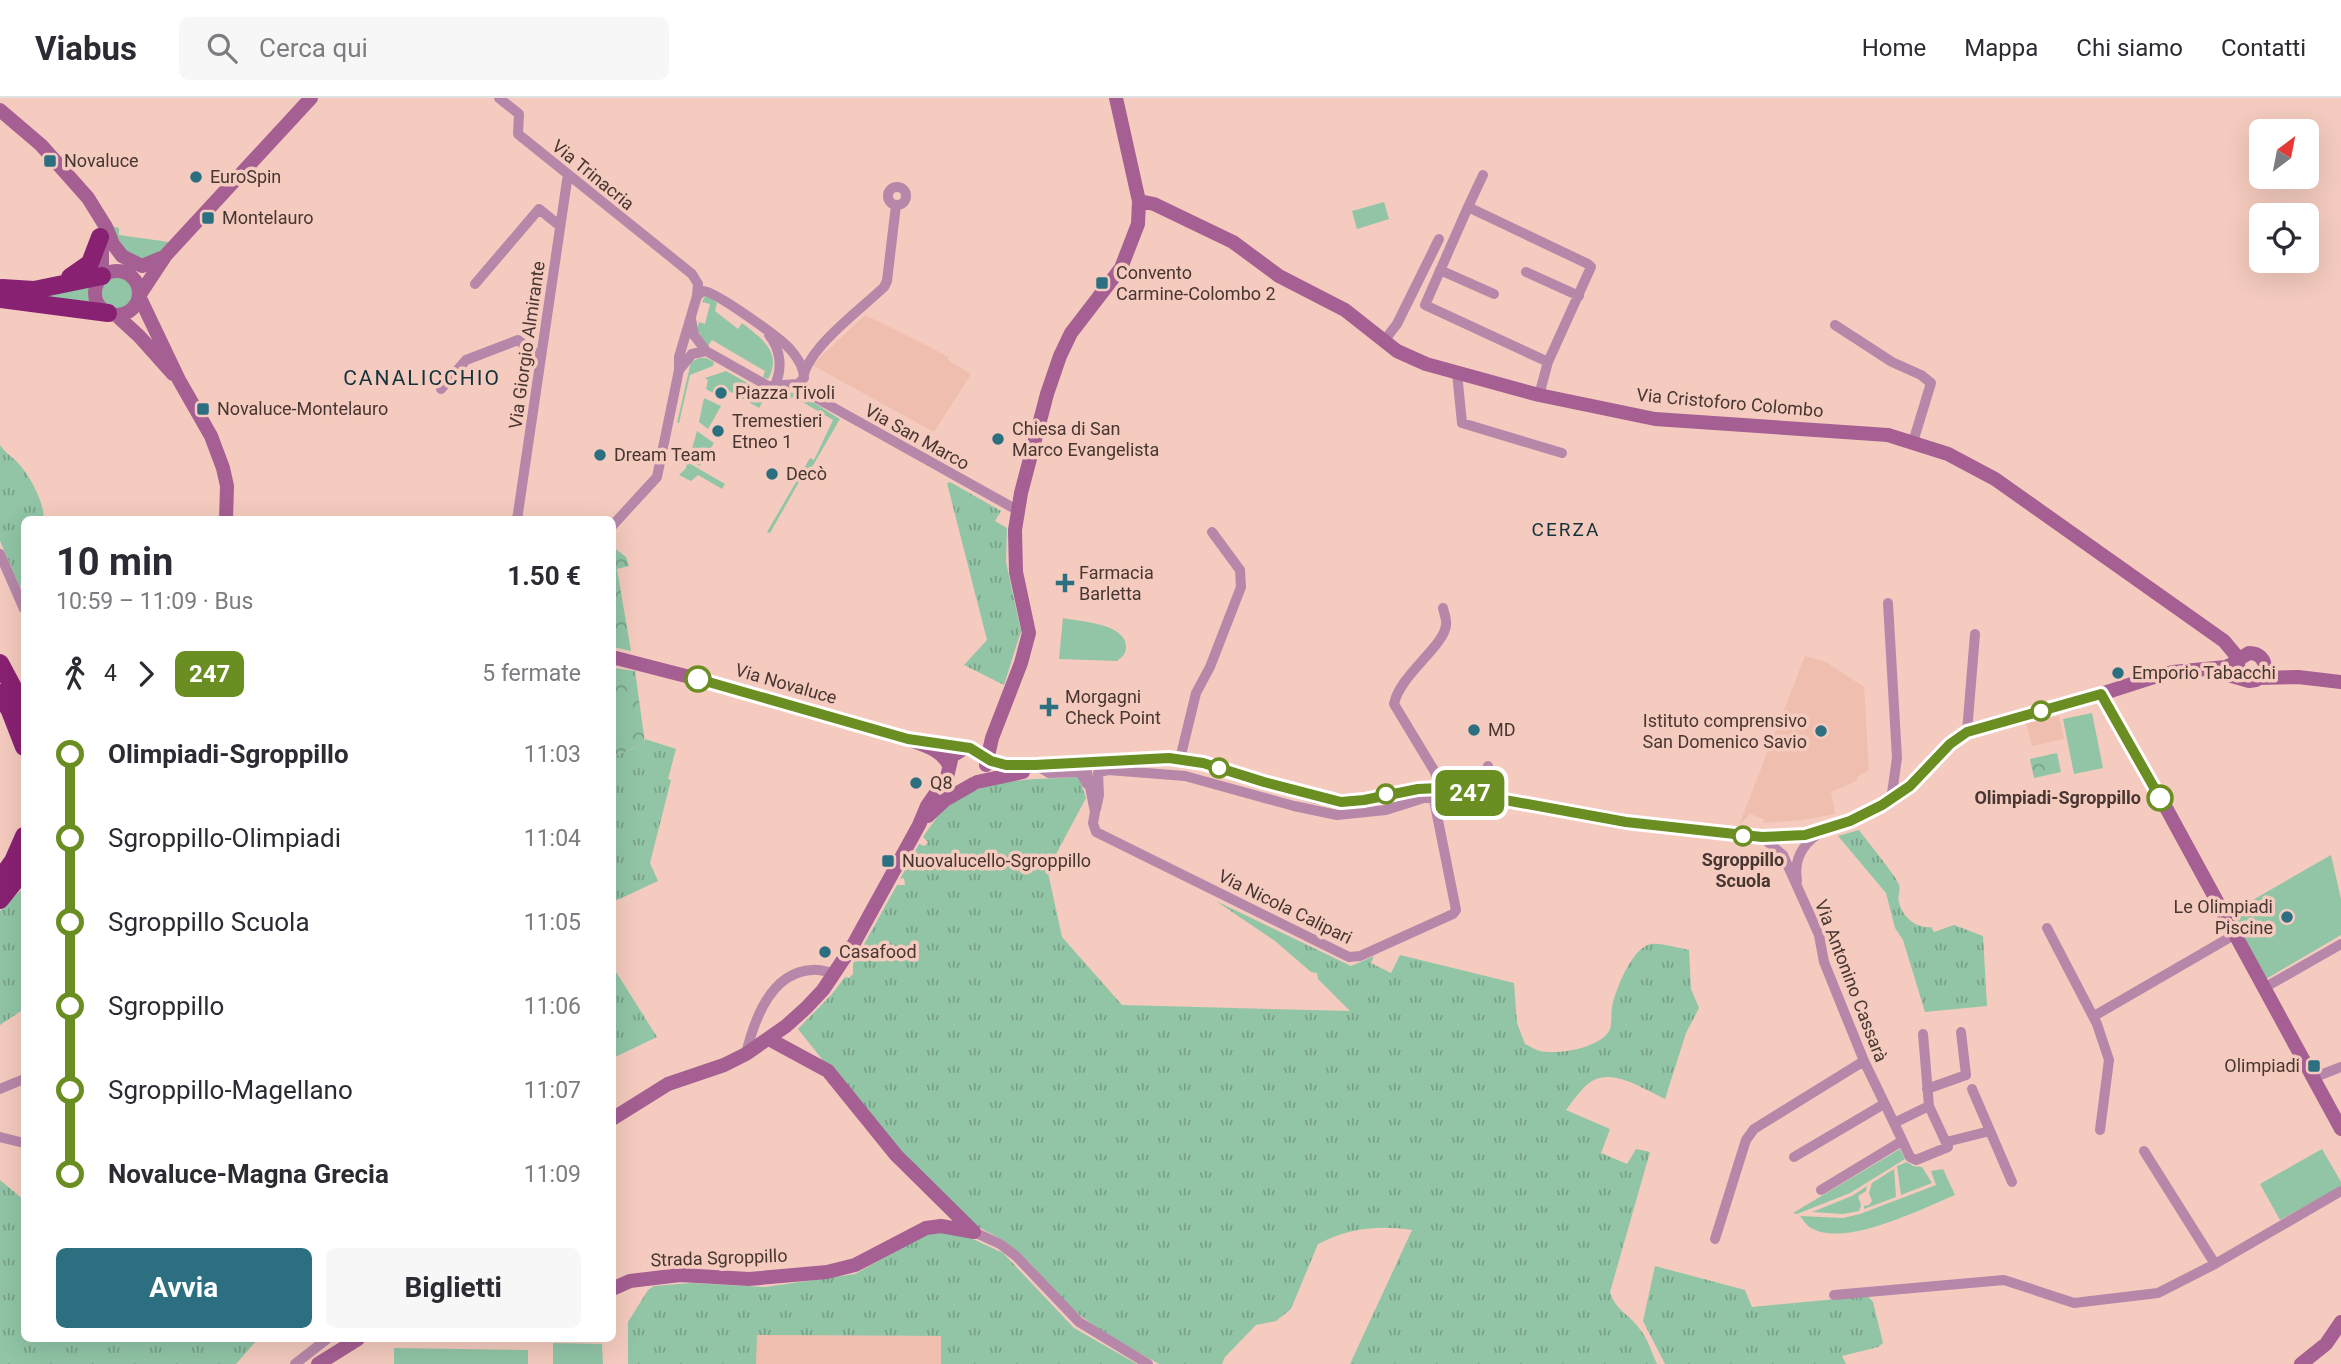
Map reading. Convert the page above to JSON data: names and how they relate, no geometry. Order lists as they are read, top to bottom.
{
  "streets": {
    "main road": ["Via Cristoforo Colombo", "Via Novaluce", "Strada Sgroppillo"],
    "street": [
      "Via Trinacria",
      "Via Giorgio Almirante",
      "Via San Marco",
      "Via Nicola Calipari",
      "Via Antonino Cassarà"
    ]
  },
  "crossings": [
    ["Via Trinacria", "Via Giorgio Almirante"]
  ],
  "districts": ["CANALICCHIO", "CERZA"],
  "places": {
    "transit": [
      "Novaluce",
      "Montelauro",
      "Convento Carmine-Colombo 2",
      "Novaluce-Montelauro",
      "Nuovalucello-Sgroppillo",
      "Olimpiadi"
    ],
    "other": [
      "EuroSpin",
      "Piazza Tivoli",
      "Tremestieri Etneo 1",
      "Chiesa di San Marco Evangelista",
      "Dream Team",
      "Decò",
      "Emporio Tabacchi",
      "MD",
      "Istituto comprensivo San Domenico Savio",
      "Q8",
      "Olimpiadi-Sgroppillo",
      "Sgroppillo Scuola",
      "Le Olimpiadi Piscine",
      "Casafood"
    ],
    "health": ["Farmacia Barletta", "Morgagni Check Point"]
  },
  "lines": ["bus line 247"],
  "north": "top right",
  "page": {
    "header": "Viabus",
    "search": "Cerca qui",
    "nav": [
      "Home",
      "Mappa",
      "Chi siamo",
      "Contatti"
    ],
    "on_map": "247",
    "heading": ["10 min", "10:59 – 11:09 · Bus", "1.50 €"],
    "legs": ["4", "247", "5 fermate"],
    "list": [
      {
        "name": "Olimpiadi-Sgroppillo",
        "value": "11:03"
      },
      {
        "name": "Sgroppillo-Olimpiadi",
        "value": "11:04"
      },
      {
        "name": "Sgroppillo Scuola",
        "value": "11:05"
      },
      {
        "name": "Sgroppillo",
        "value": "11:06"
      },
      {
        "name": "Sgroppillo-Magellano",
        "value": "11:07"
      },
      {
        "name": "Novaluce-Magna Grecia",
        "value": "11:09"
      }
    ],
    "buttons": ["Avvia", "Biglietti"]
  }
}
